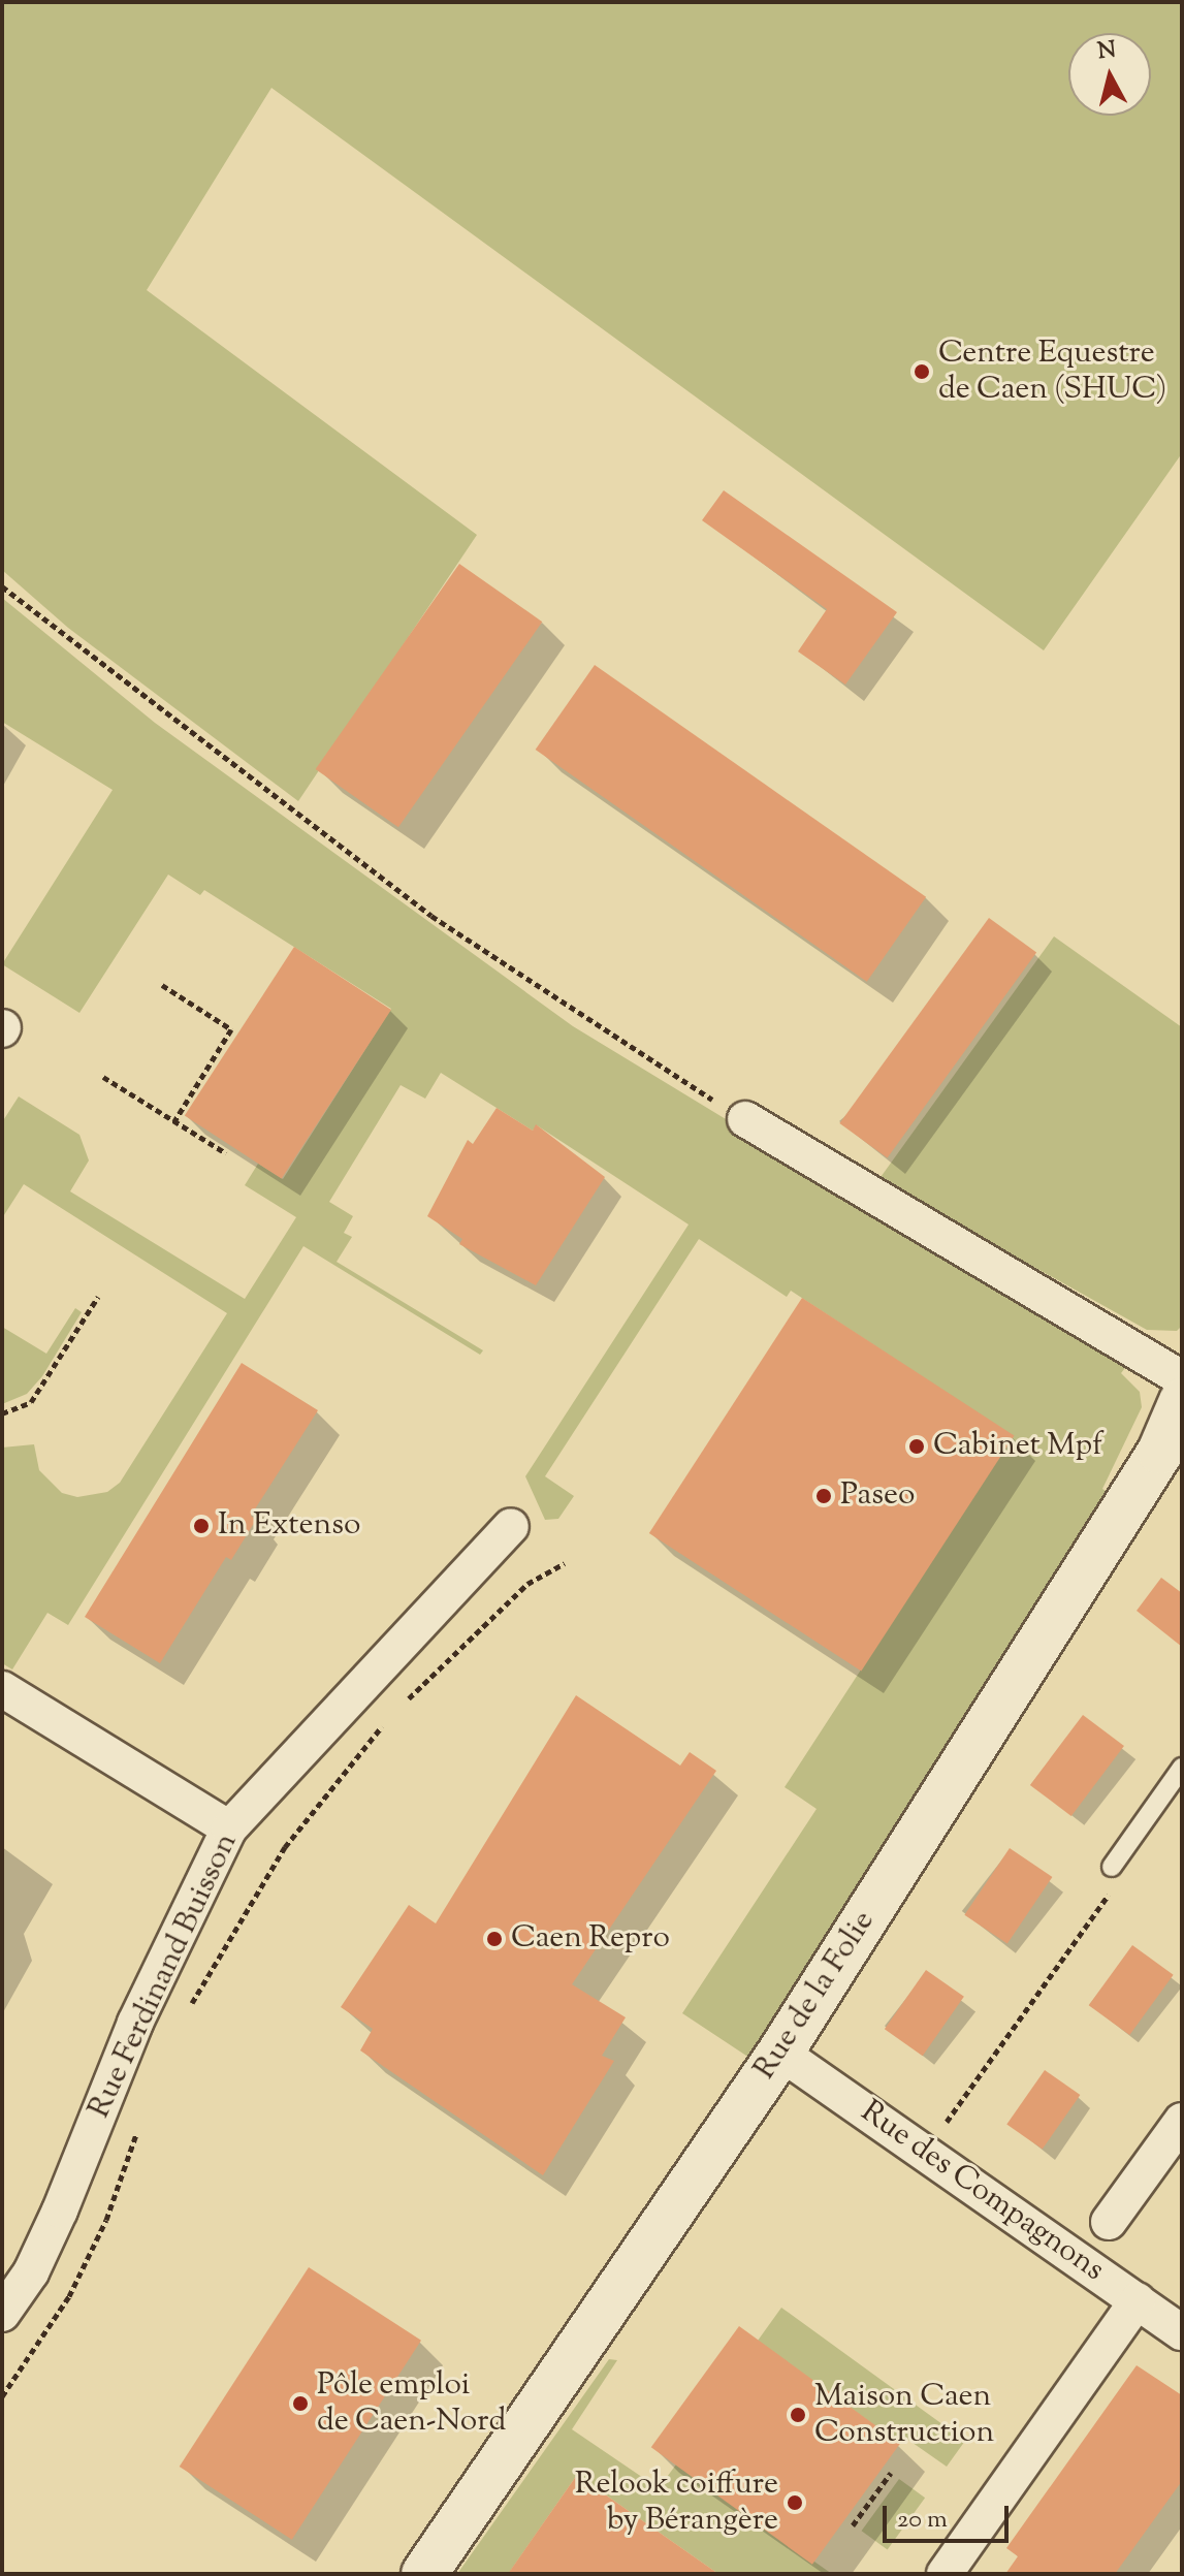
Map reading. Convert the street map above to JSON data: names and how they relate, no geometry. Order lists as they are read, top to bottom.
{
  "streets": {
    "street": ["Rue Ferdinand Buisson", "Rue de la Folie", "Rue des Compagnons"]
  },
  "crossings": [
    ["Rue de la Folie", "Rue des Compagnons"]
  ],
  "places": [
    "Centre Equestre de Caen (SHUC)",
    "Cabinet Mpf",
    "Paseo",
    "In Extenso",
    "Caen Repro",
    "Pôle emploi de Caen-Nord",
    "Maison Caen Construction",
    "Relook coiffure by Bérangère"
  ],
  "scale_bar": "20 m",
  "north": "top"
}
